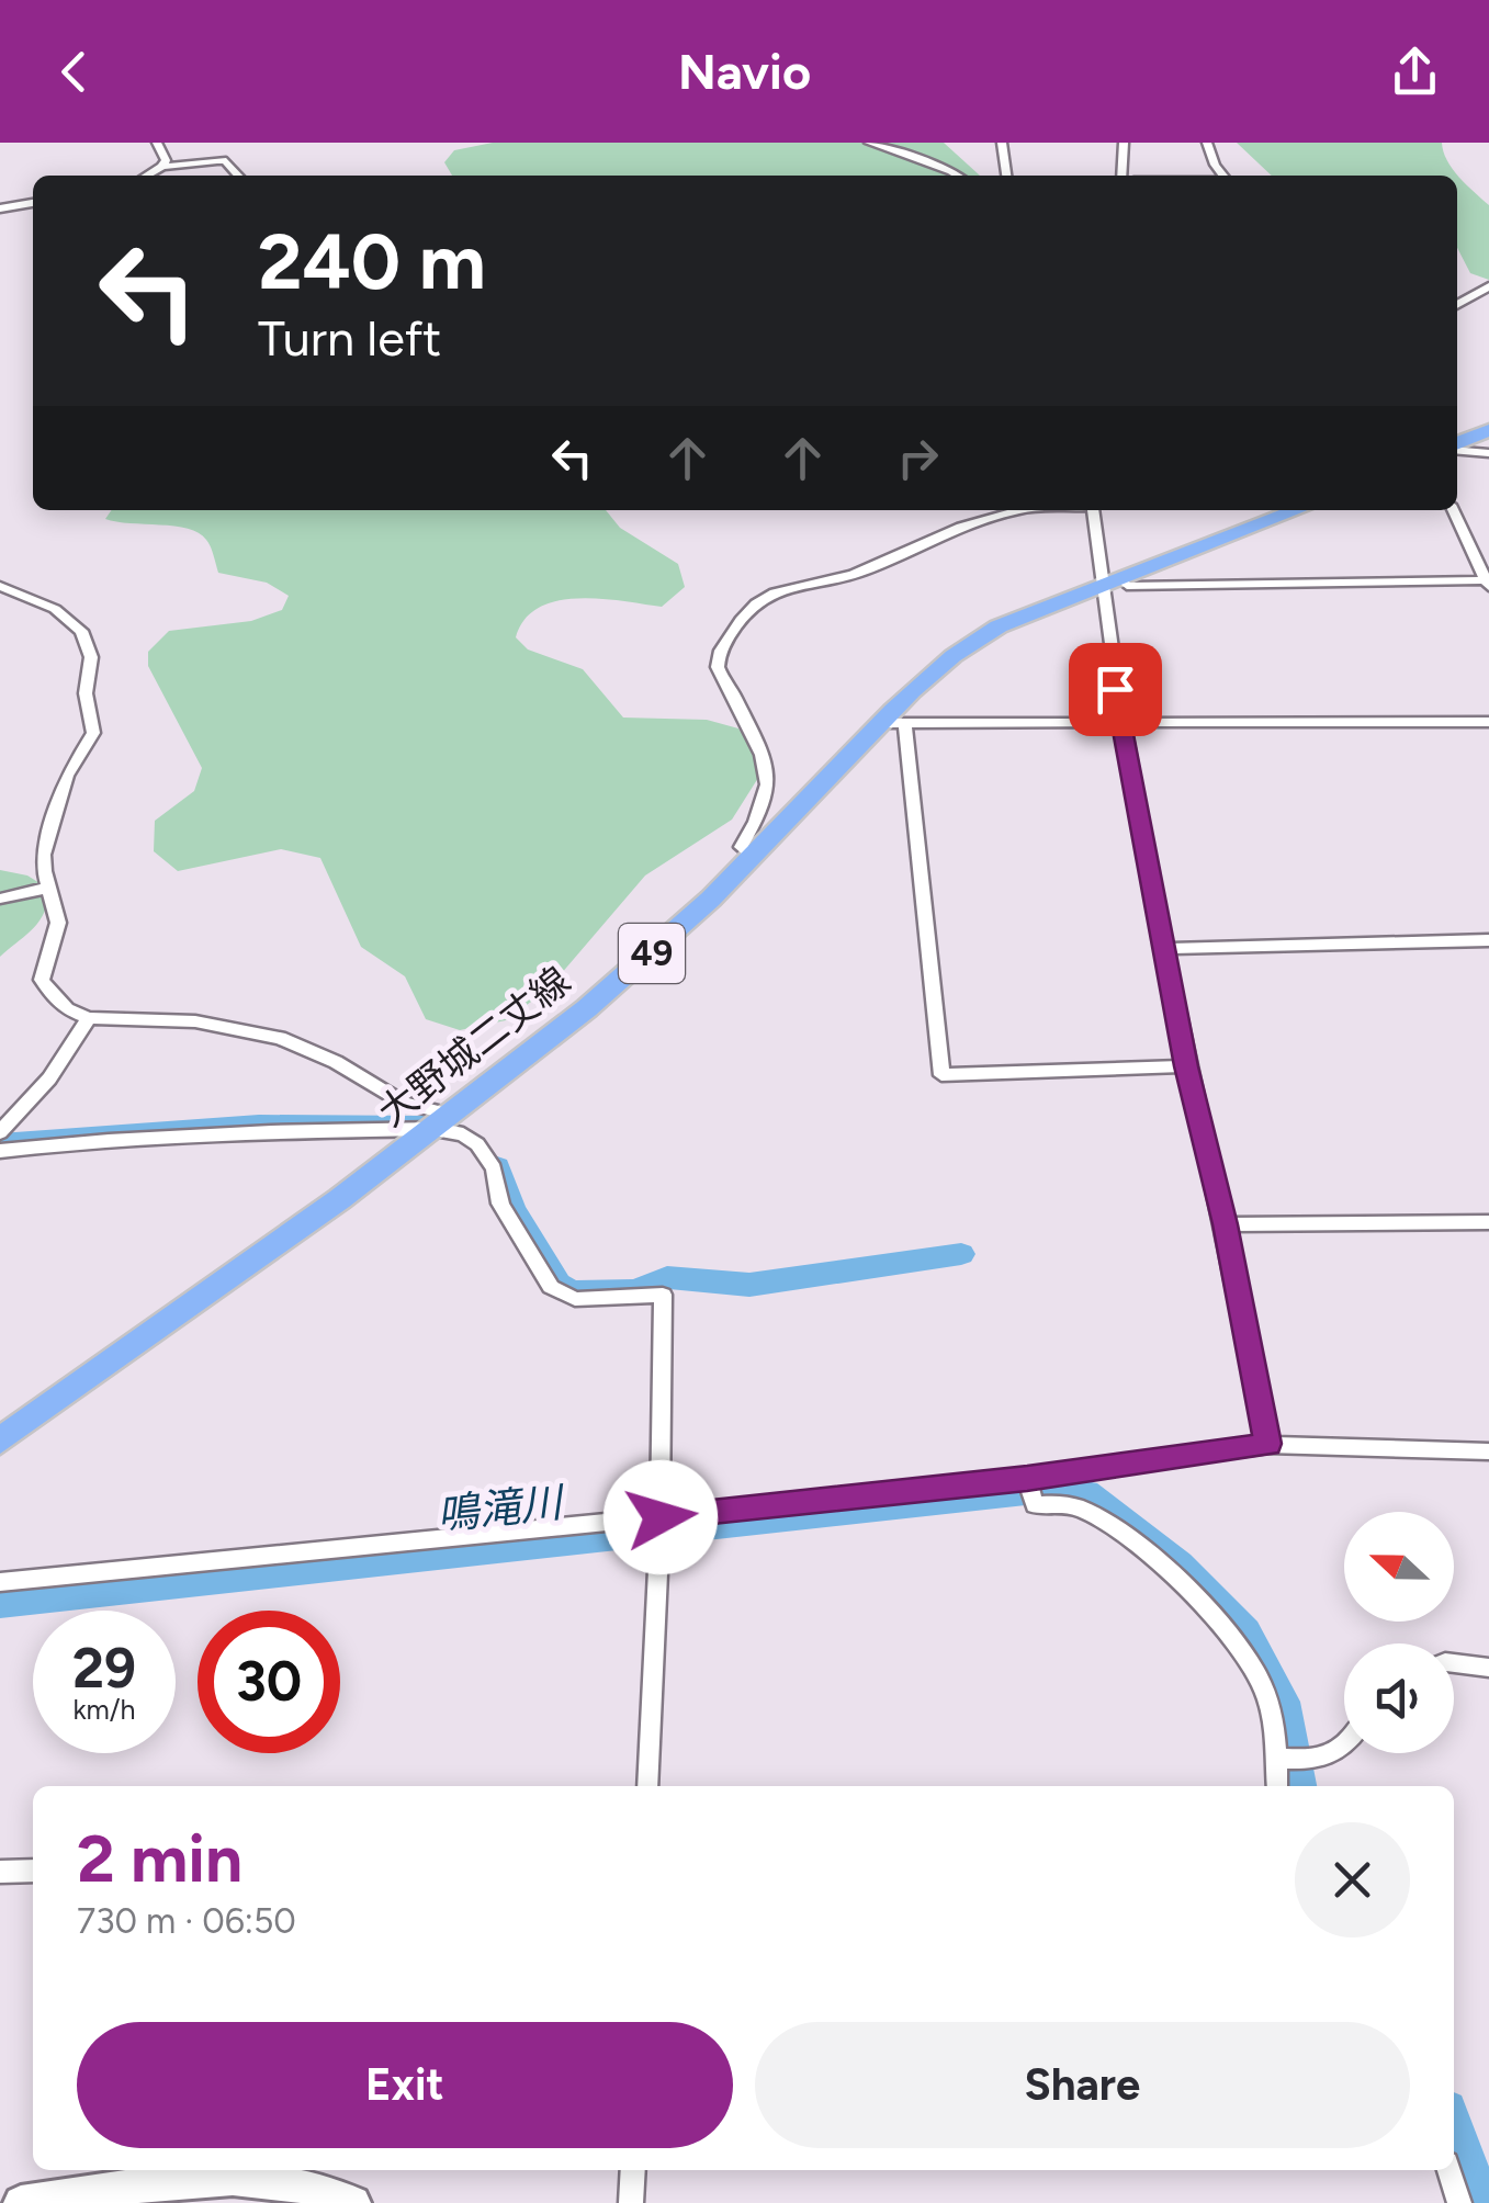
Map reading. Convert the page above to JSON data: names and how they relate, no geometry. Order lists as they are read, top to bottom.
{
  "streets": {
    "main road": ["49", "大野城二丈線"]
  },
  "water": ["鳴滝川"],
  "north": "left",
  "page": {
    "header": "Navio",
    "turn": ["240 m", "Turn left"],
    "speed": "29 km/h",
    "limit": "30",
    "heading": ["2 min", "730 m · 06:50"],
    "buttons": ["Exit", "Share"]
  }
}
